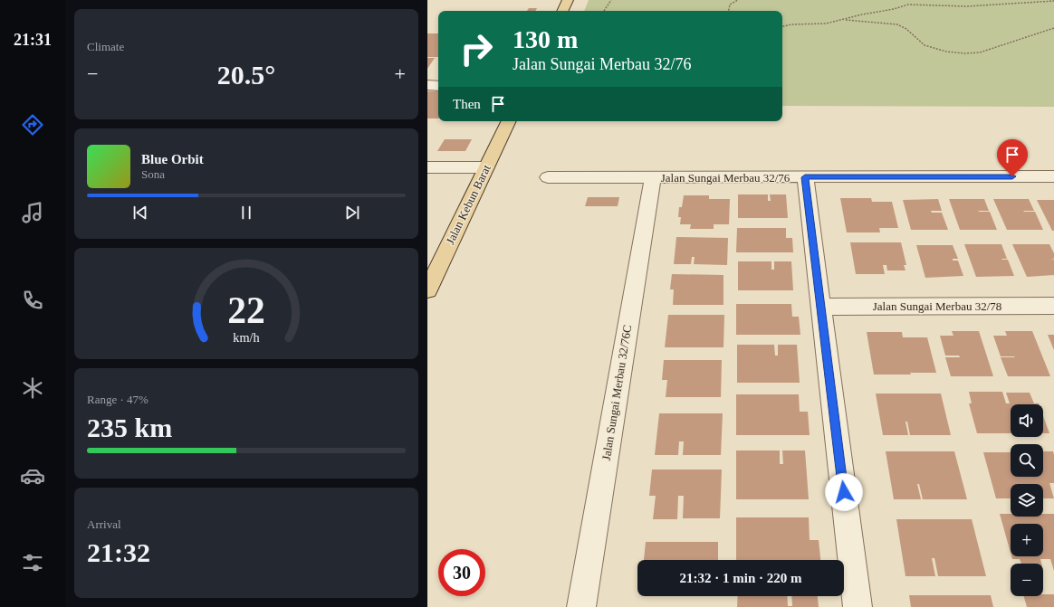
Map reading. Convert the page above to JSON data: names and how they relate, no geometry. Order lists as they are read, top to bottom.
{
  "streets": {
    "main road": ["Jalan Kebun Barat"],
    "street": ["Jalan Sungai Merbau 32/76", "Jalan Sungai Merbau 32/78", "Jalan Sungai Merbau 32/76C"]
  },
  "crossings": [
    ["Jalan Sungai Merbau 32/76", "Jalan Sungai Merbau 32/76C"]
  ],
  "page": {
    "tabs": "21:31",
    "tile": [
      "Climate",
      ["Range · 47%", "235 km"],
      ["Arrival", "21:32"]
    ],
    "turn": ["130 m", "Jalan Sungai Merbau 32/76"],
    "heat": ["−", "20.5°", "+"],
    "then": "Then",
    "song": ["Blue Orbit", "Sona"],
    "map_buttons": ["+", "−"],
    "limit": "30",
    "trip": "21:32 · 1 min · 220 m",
    "gauge": ["22", "km/h"]
  }
}
